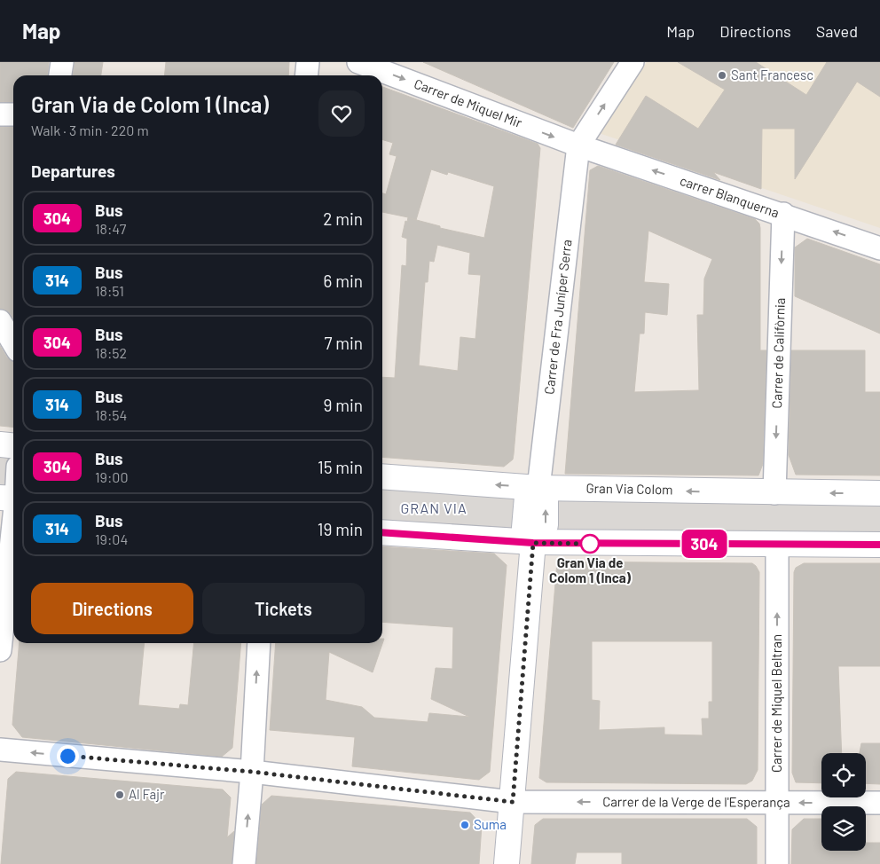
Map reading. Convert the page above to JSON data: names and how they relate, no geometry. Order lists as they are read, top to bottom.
{
  "streets": {
    "main road": ["Carrer de Fra Juníper Serra", "Gran Via Colom"],
    "street": [
      "Carrer de Miquel Mir",
      "carrer Blanquerna",
      "Carrer de Califòrnia",
      "Carrer de Miquel Beltran",
      "Carrer de la Verge de l'Esperança"
    ]
  },
  "crossings": [
    ["Carrer de Miquel Mir", "carrer Blanquerna"],
    ["Carrer de Miquel Mir", "Carrer de Fra Juníper Serra"],
    ["carrer Blanquerna", "Carrer de Fra Juníper Serra"],
    ["carrer Blanquerna", "Carrer de Califòrnia"],
    ["Carrer de Fra Juníper Serra", "Gran Via Colom"],
    ["Carrer de Fra Juníper Serra", "Carrer de la Verge de l'Esperança"],
    ["Carrer de Califòrnia", "Gran Via Colom"],
    ["Carrer de Miquel Beltran", "Carrer de la Verge de l'Esperança"]
  ],
  "one_way": [
    "Carrer de Miquel Mir",
    "carrer Blanquerna",
    "Carrer de Califòrnia",
    "Carrer de Miquel Beltran",
    "Carrer de la Verge de l'Esperança"
  ],
  "districts": ["GRAN VIA"],
  "places": [
    "Sant Francesc",
    "Gran Via de Colom 1 (Inca)",
    "Al Fajr",
    "Suma"
  ],
  "lines": ["bus line 304"],
  "page": {
    "header": "Map",
    "nav": ["Map", "Directions", "Saved"],
    "on_map": "304",
    "heading": [
      ["Gran Via de Colom 1 (Inca)", "Walk · 3 min · 220 m"],
      "Departures"
    ],
    "list": [
      {
        "mark": "304",
        "name": "Bus",
        "note": "18:47",
        "value": "2 min"
      },
      {
        "mark": "314",
        "name": "Bus",
        "note": "18:51",
        "value": "6 min"
      },
      {
        "mark": "304",
        "name": "Bus",
        "note": "18:52",
        "value": "7 min"
      },
      {
        "mark": "314",
        "name": "Bus",
        "note": "18:54",
        "value": "9 min"
      },
      {
        "mark": "304",
        "name": "Bus",
        "note": "19:00",
        "value": "15 min"
      },
      {
        "mark": "314",
        "name": "Bus",
        "note": "19:04",
        "value": "19 min"
      }
    ],
    "buttons": ["Directions", "Tickets"]
  }
}
